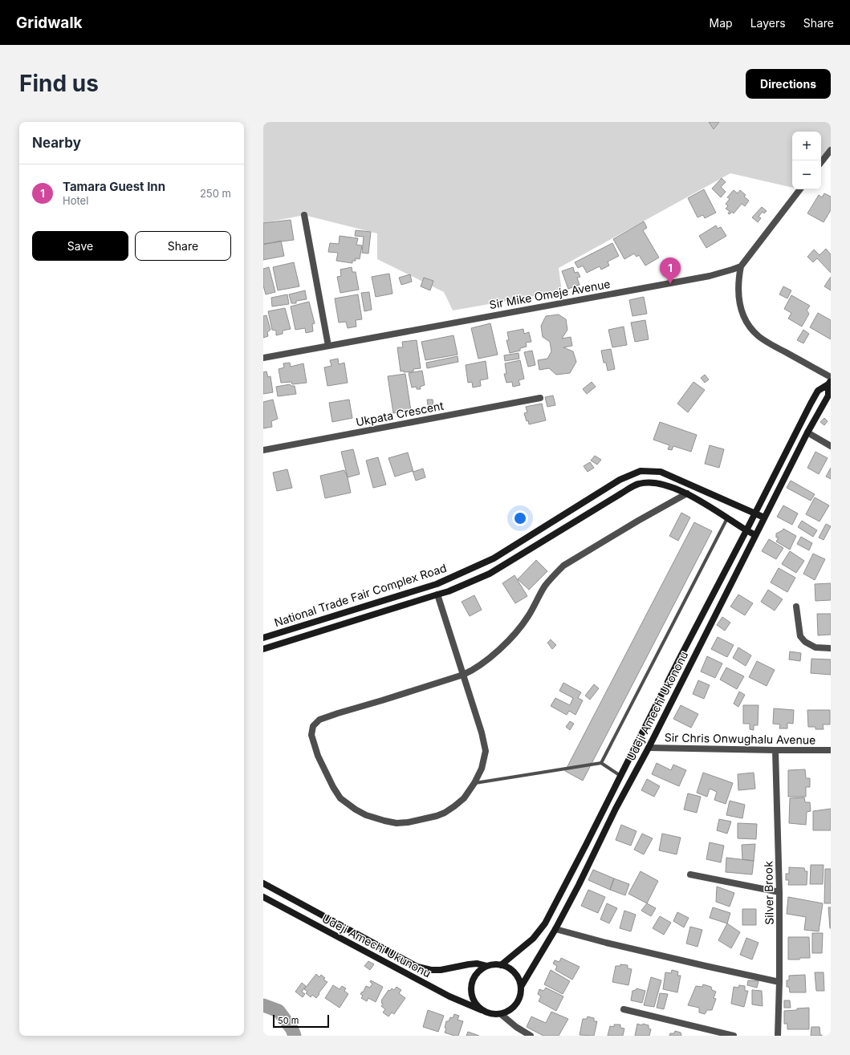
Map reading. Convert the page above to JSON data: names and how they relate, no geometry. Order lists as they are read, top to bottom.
{
  "streets": {
    "main road": ["National Trade Fair Complex Road", "Udeji Amechi Ukononu", "Udeji Amechi Ukunonu"],
    "street": [
      "Sir Mike Omeje Avenue",
      "Ukpata Crescent",
      "Sir Chris Onwughalu Avenue",
      "Silver Brook"
    ]
  },
  "crossings": [
    ["National Trade Fair Complex Road", "Udeji Amechi Ukononu"],
    ["Udeji Amechi Ukononu", "Sir Chris Onwughalu Avenue"],
    ["Udeji Amechi Ukononu", "Udeji Amechi Ukunonu"],
    ["Sir Chris Onwughalu Avenue", "Silver Brook"]
  ],
  "scale_bar": "50 m",
  "page": {
    "header": "Gridwalk",
    "nav": ["Map", "Layers", "Share"],
    "buttons": [
      "Directions",
      ["Save", "Share"]
    ],
    "title": "Find us",
    "heading": "Nearby",
    "map_buttons": ["+", "−"],
    "list": [
      {
        "mark": "1",
        "name": "Tamara Guest Inn",
        "note": "Hotel",
        "value": "250 m"
      }
    ],
    "pins": "1",
    "scale": "50 m"
  }
}
